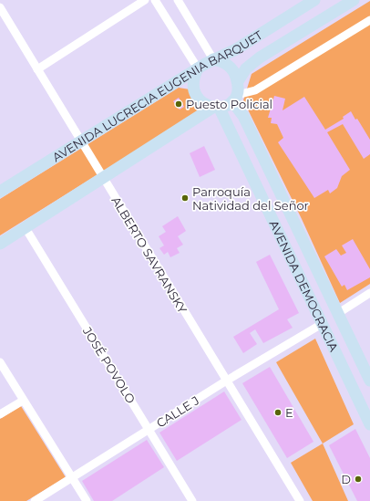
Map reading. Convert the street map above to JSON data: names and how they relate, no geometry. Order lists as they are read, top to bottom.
{
  "streets": {
    "main road": ["AVENIDA LUCRECIA EUGENIA BARQUET", "AVENIDA DEMOCRACIA"],
    "street": ["ALBERTO SAVRANSKY", "JOSÉ POVOLO", "CALLE J"]
  },
  "crossings": [
    ["AVENIDA LUCRECIA EUGENIA BARQUET", "ALBERTO SAVRANSKY"],
    ["AVENIDA LUCRECIA EUGENIA BARQUET", "AVENIDA DEMOCRACIA"],
    ["ALBERTO SAVRANSKY", "CALLE J"],
    ["AVENIDA DEMOCRACIA", "CALLE J"],
    ["JOSÉ POVOLO", "CALLE J"]
  ],
  "places": [
    "Puesto Policial",
    "Parroquía Natividad del Señor",
    "E",
    "D"
  ]
}
